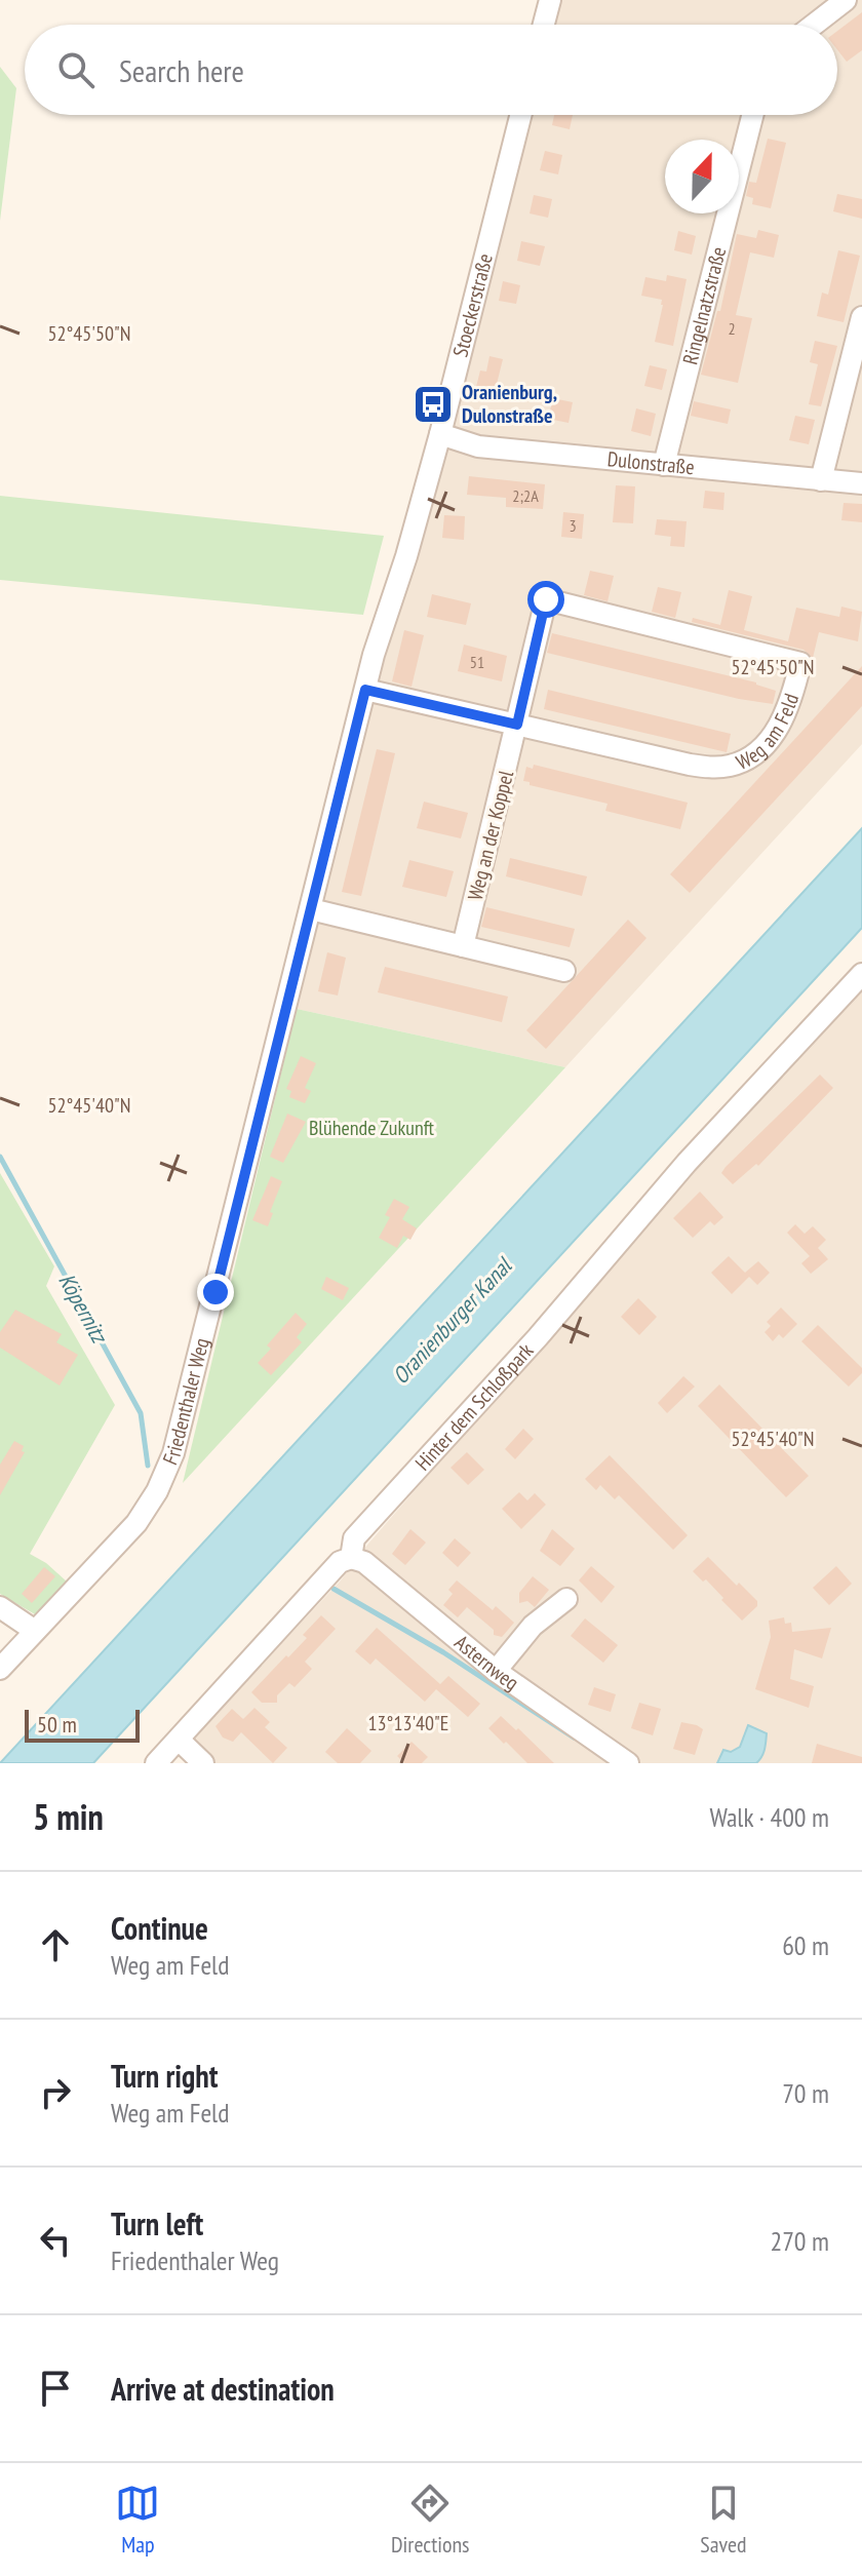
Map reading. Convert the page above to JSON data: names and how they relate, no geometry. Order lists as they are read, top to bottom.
{
  "streets": {
    "street": [
      "Stoeckerstraße",
      "Ringelnatzstraße",
      "Dulonstraße",
      "Weg am Feld",
      "Weg an der Koppel",
      "Friedenthaler Weg",
      "Hinter dem Schloßpark",
      "Asternweg"
    ]
  },
  "crossings": [
    ["Stoeckerstraße", "Dulonstraße"],
    ["Stoeckerstraße", "Friedenthaler Weg"],
    ["Ringelnatzstraße", "Dulonstraße"],
    ["Weg am Feld", "Weg an der Koppel"],
    ["Weg am Feld", "Friedenthaler Weg"],
    ["Hinter dem Schloßpark", "Asternweg"]
  ],
  "water": ["Köpernitz", "Oranienburger Kanal"],
  "parks": ["Blühende Zukunft"],
  "places": {
    "bus stop": ["Oranienburg, Dulonstraße"]
  },
  "house_numbers": [
    "2",
    "2;2A",
    "3",
    "51"
  ],
  "scale_bar": "50 m",
  "north": "top",
  "page": {
    "search": "Search here",
    "scale": "50 m",
    "heading": ["5 min", "Walk · 400 m"],
    "list": [
      ["Continue", "Weg am Feld", "60 m"],
      ["Turn right", "Weg am Feld", "70 m"],
      ["Turn left", "Friedenthaler Weg", "270 m"],
      "Arrive at destination"
    ],
    "nav": ["Map", "Directions", "Saved"]
  },
  "coordinates": ["52°45'50\"N", "52°45'40\"N", "13°13'40\"E"]
}
